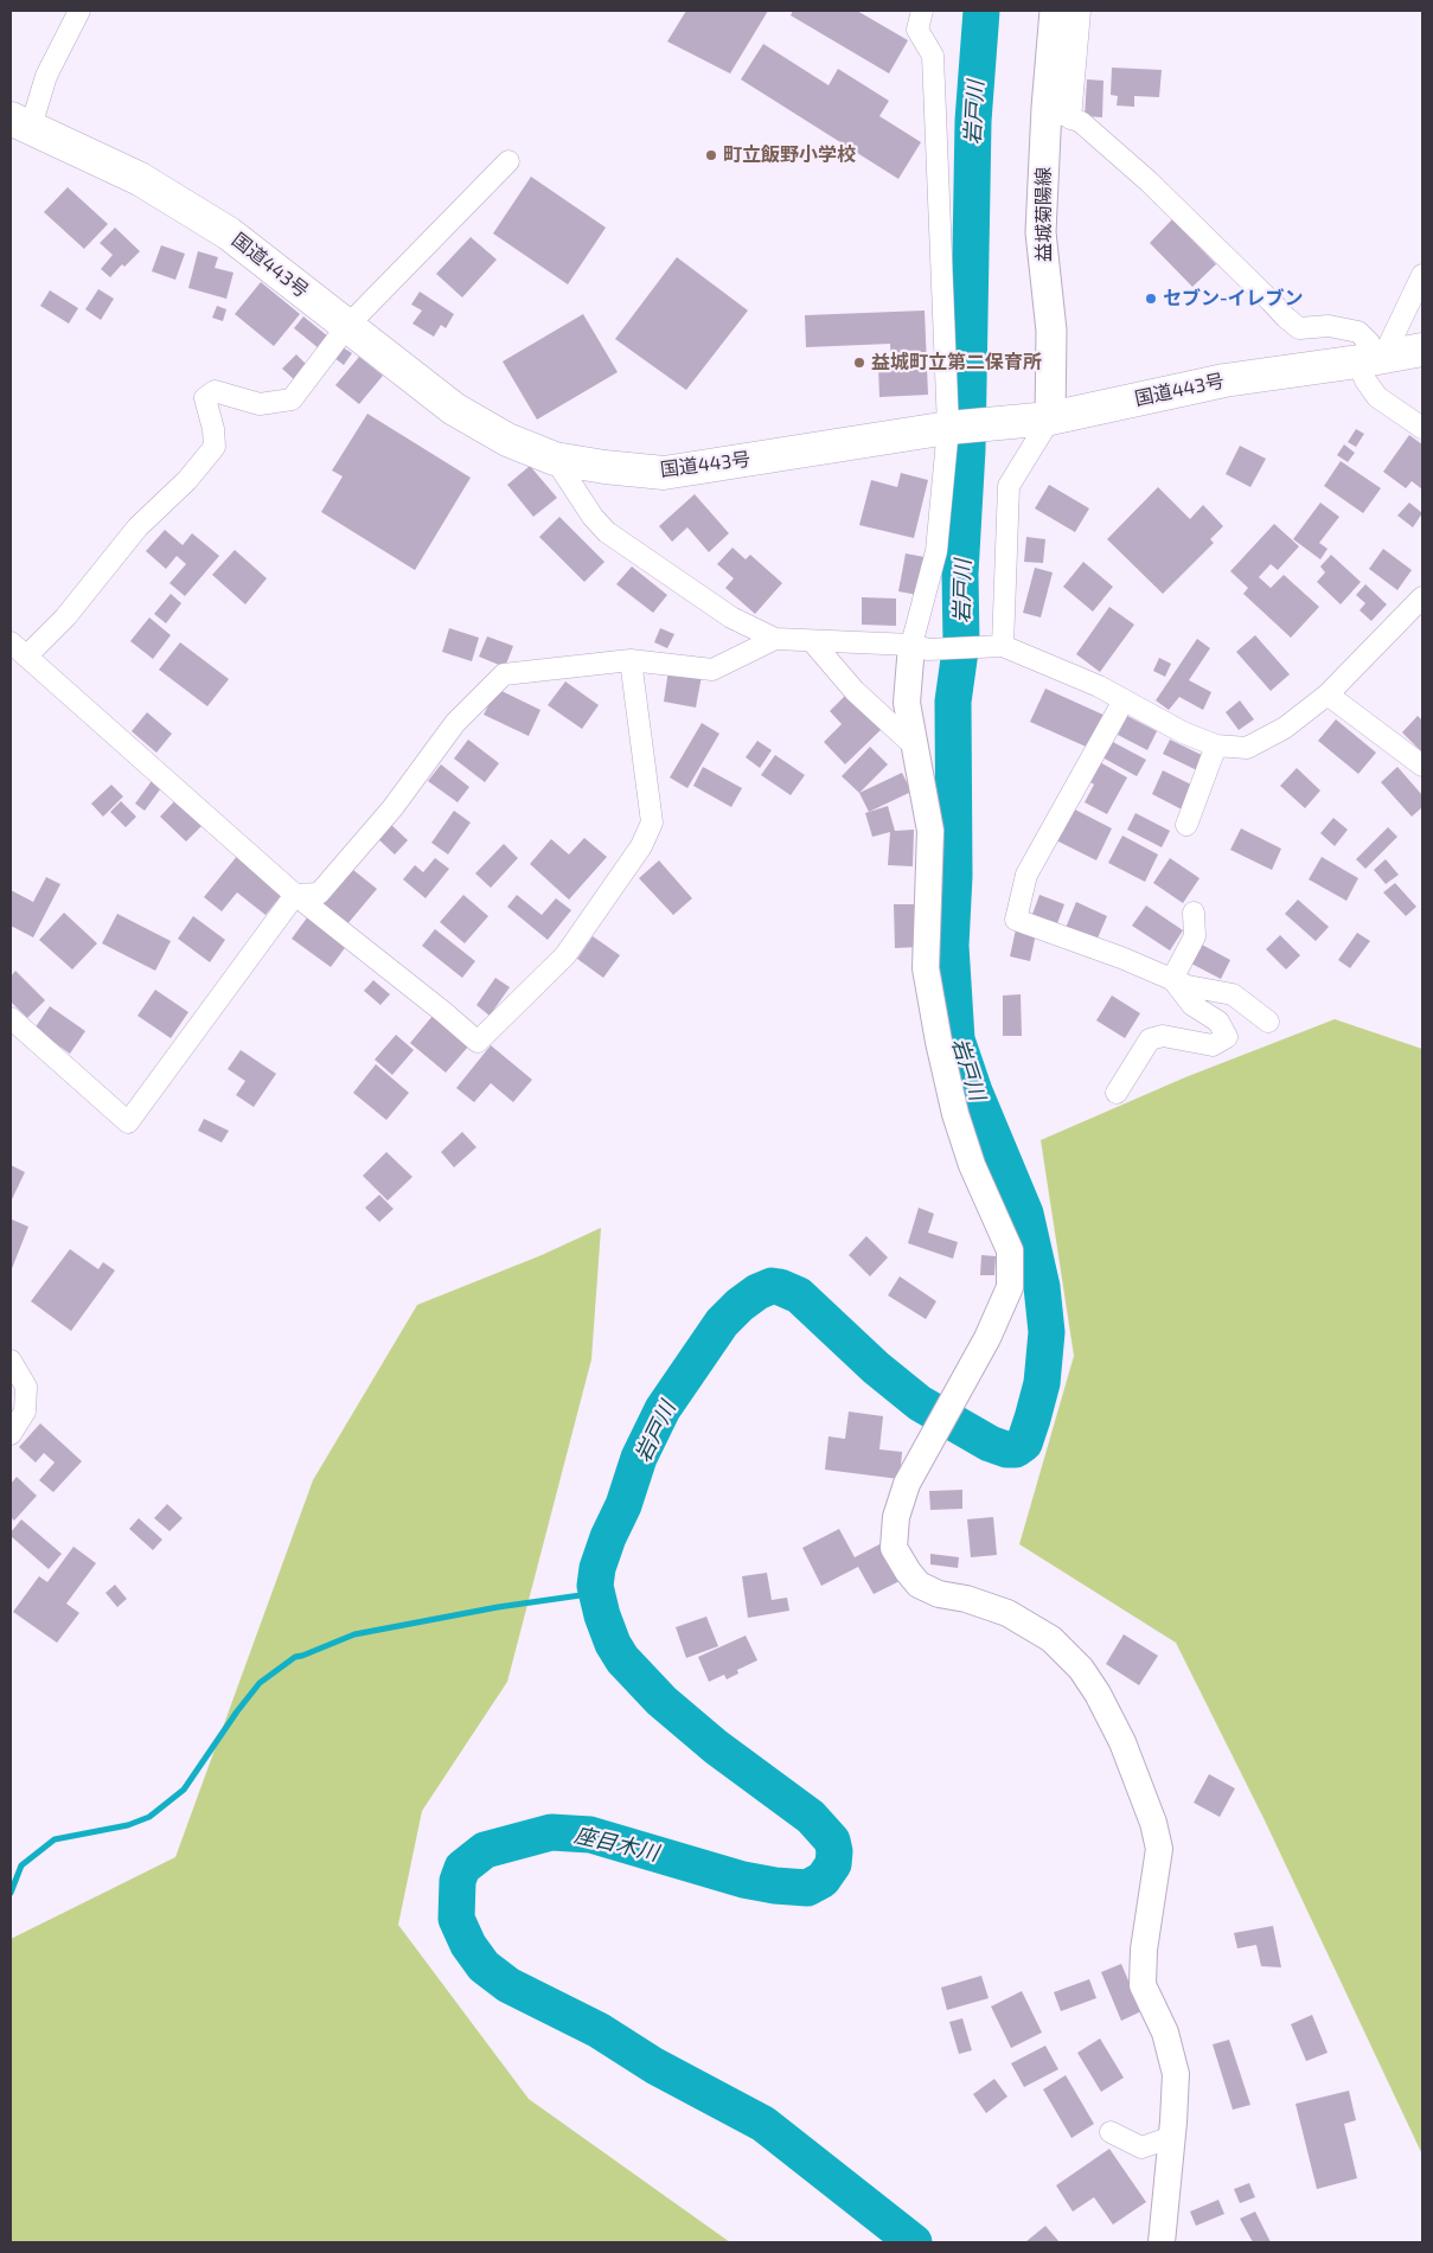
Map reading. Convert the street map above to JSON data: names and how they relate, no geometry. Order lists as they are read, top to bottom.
{
  "streets": {
    "highway": ["国道443号"],
    "main road": ["益城菊陽線"]
  },
  "crossings": [
    ["益城菊陽線", "国道443号"]
  ],
  "water": ["岩戸川", "座目木川"],
  "places": ["町立飯野小学校", "セブン-イレブン", "益城町立第二保育所"]
}
